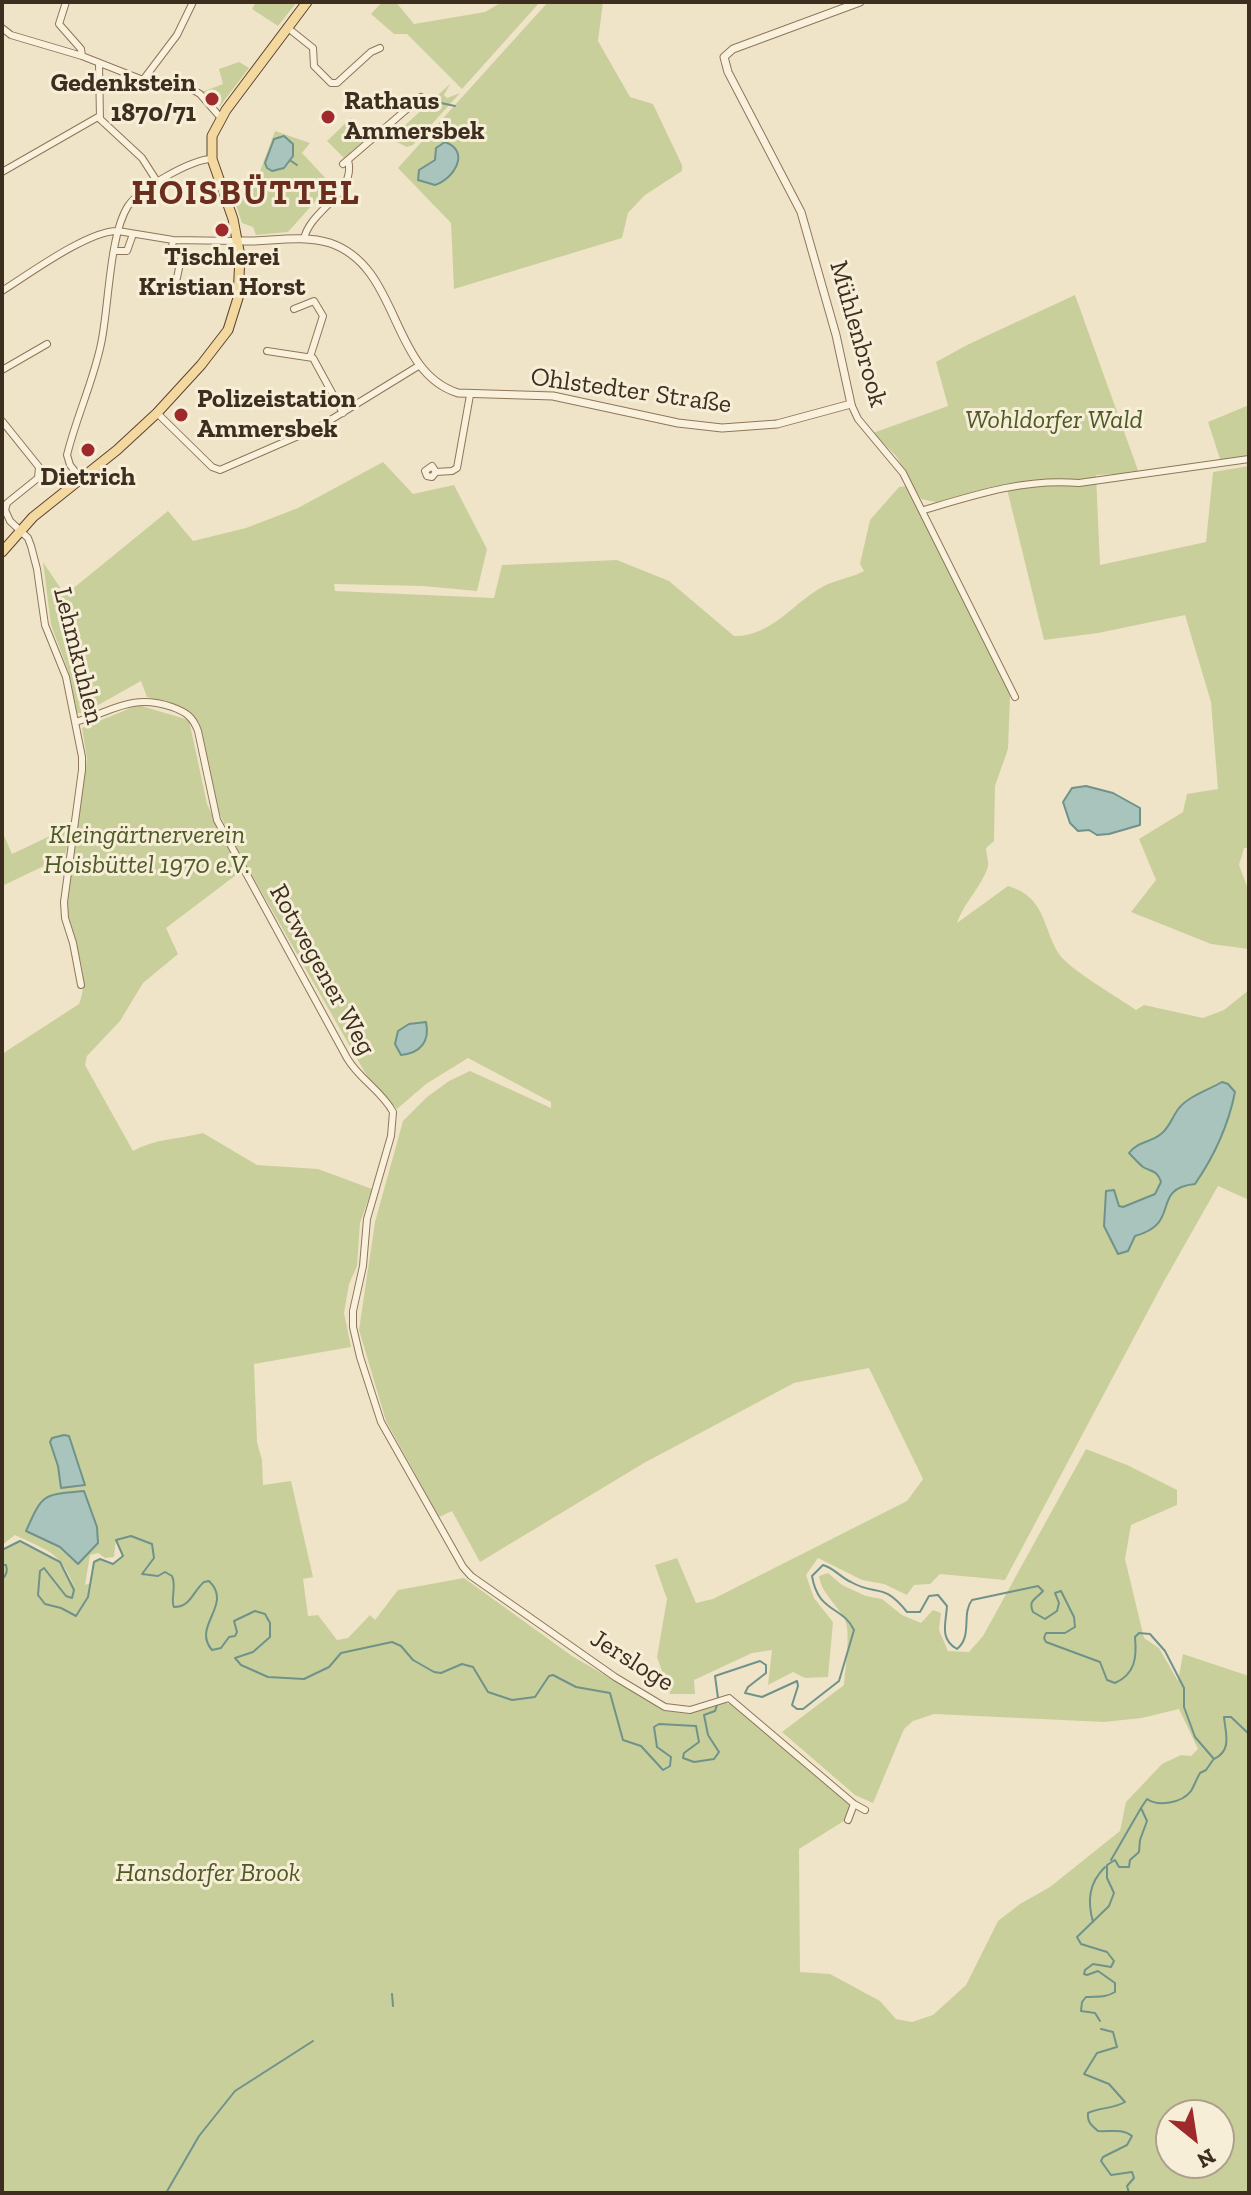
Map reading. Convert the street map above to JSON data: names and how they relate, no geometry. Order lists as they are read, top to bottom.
{
  "streets": {
    "street": [
      "Mühlenbrook",
      "Ohlstedter Straße",
      "Lehmkuhlen",
      "Rotwegener Weg",
      "Jersloge"
    ]
  },
  "crossings": [
    ["Mühlenbrook", "Ohlstedter Straße"],
    ["Lehmkuhlen", "Rotwegener Weg"],
    ["Rotwegener Weg", "Jersloge"]
  ],
  "districts": ["HOISBÜTTEL"],
  "parks": ["Wohldorfer Wald", "Kleingärtnerverein Hoisbüttel 1970 e.V.", "Hansdorfer Brook"],
  "places": [
    "Gedenkstein 1870/71",
    "Rathaus Ammersbek",
    "Tischlerei Kristian Horst",
    "Polizeistation Ammersbek",
    "Dietrich"
  ],
  "north": "bottom right"
}
